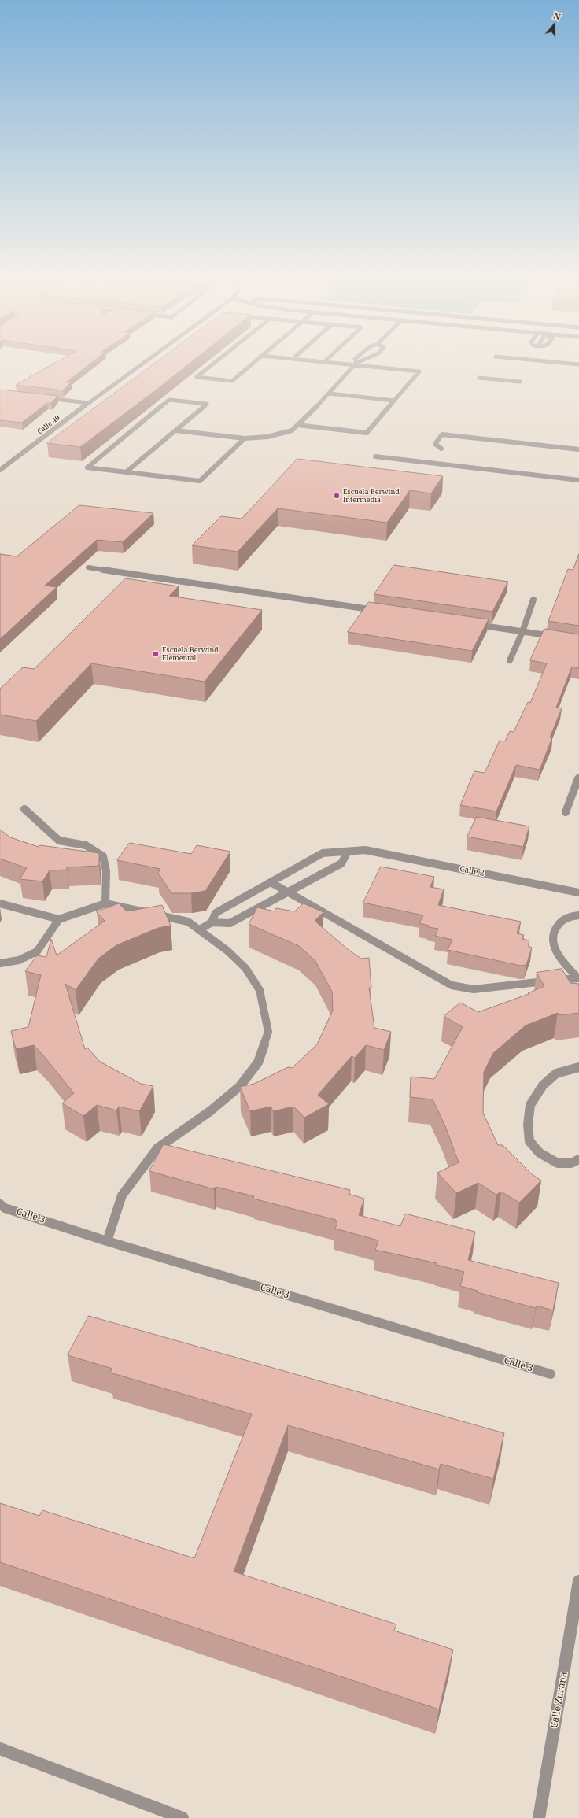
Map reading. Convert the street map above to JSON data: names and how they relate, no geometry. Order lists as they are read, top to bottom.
{
  "streets": {
    "street": [
      "Calle 49",
      "Calle 2",
      "Calle 3",
      "Calle Zurana"
    ]
  },
  "places": ["Escuela Berwind Intermedia", "Escuela Berwind Elemental"],
  "north": "top"
}
